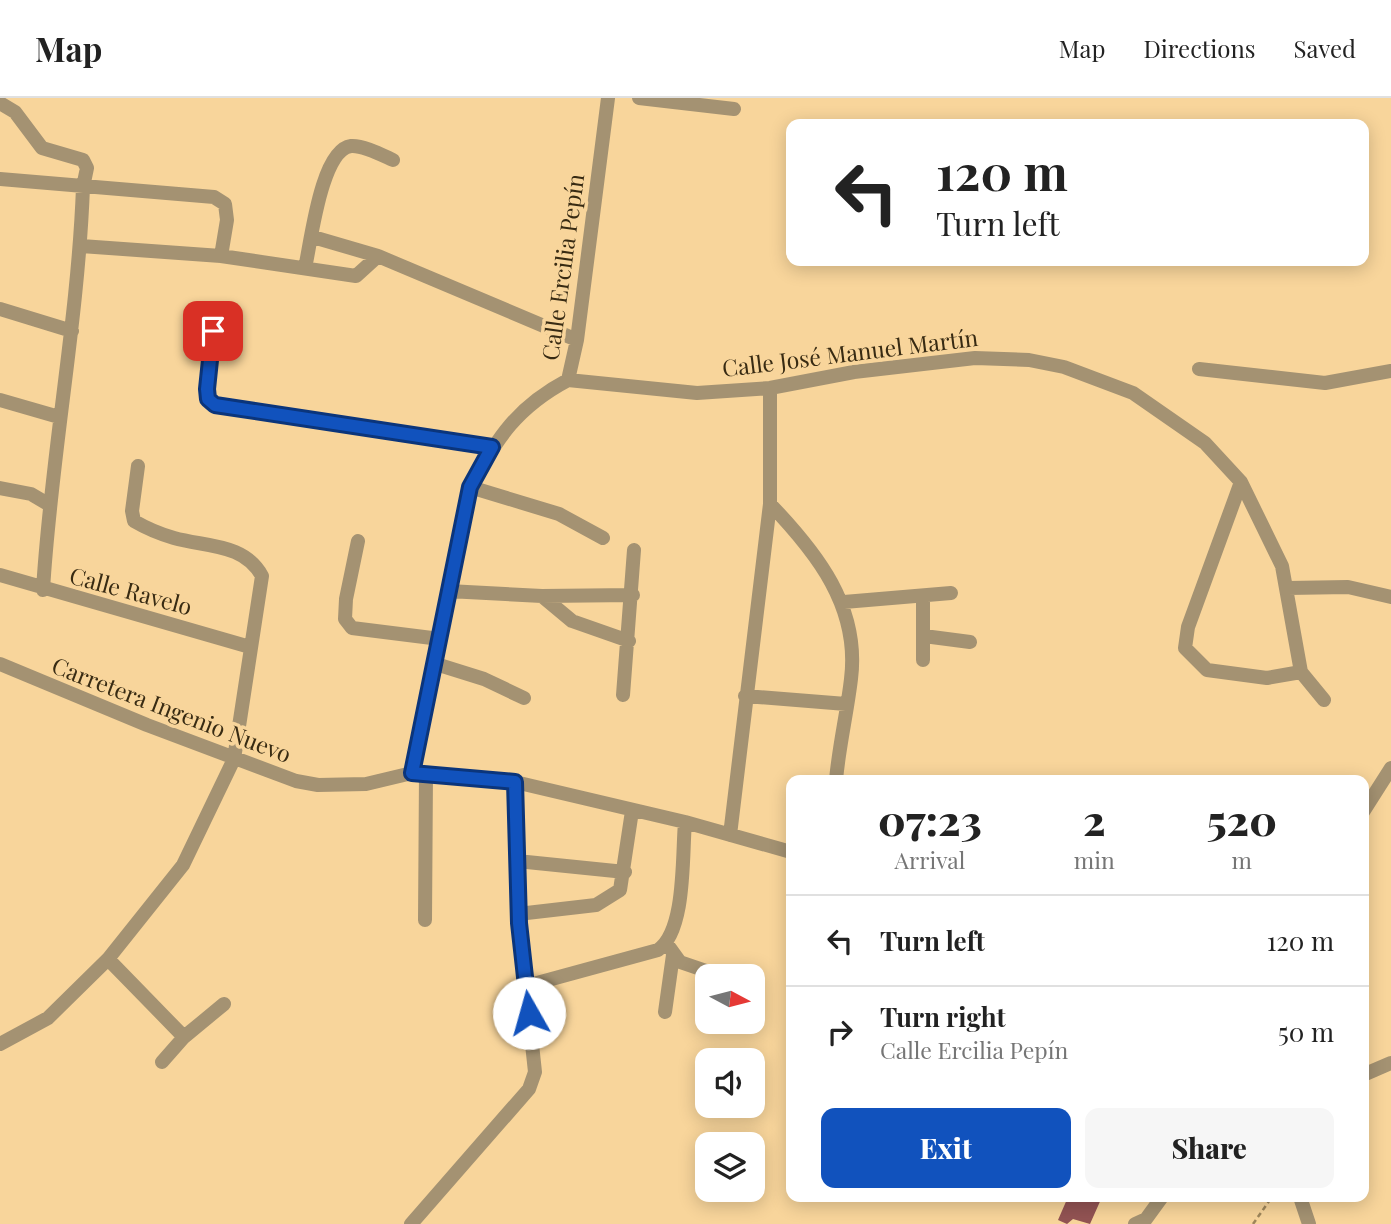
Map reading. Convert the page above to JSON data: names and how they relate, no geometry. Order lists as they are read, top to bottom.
{
  "streets": {
    "street": [
      "Calle Ercilia Pepín",
      "Calle José Manuel Martín",
      "Calle Ravelo",
      "Carretera Ingenio Nuevo"
    ]
  },
  "crossings": [
    ["Calle Ercilia Pepín", "Calle José Manuel Martín"],
    ["Calle Ercilia Pepín", "Carretera Ingenio Nuevo"]
  ],
  "north": "right",
  "page": {
    "header": "Map",
    "nav": ["Map", "Directions", "Saved"],
    "turn": ["120 m", "Turn left"],
    "eta": [
      "07:23",
      "Arrival",
      "2",
      "min",
      "520",
      "m"
    ],
    "list": [
      {
        "name": "Turn left",
        "value": "120 m"
      },
      {
        "name": "Turn right",
        "note": "Calle Ercilia Pepín",
        "value": "50 m"
      }
    ],
    "buttons": ["Exit", "Share"]
  }
}
